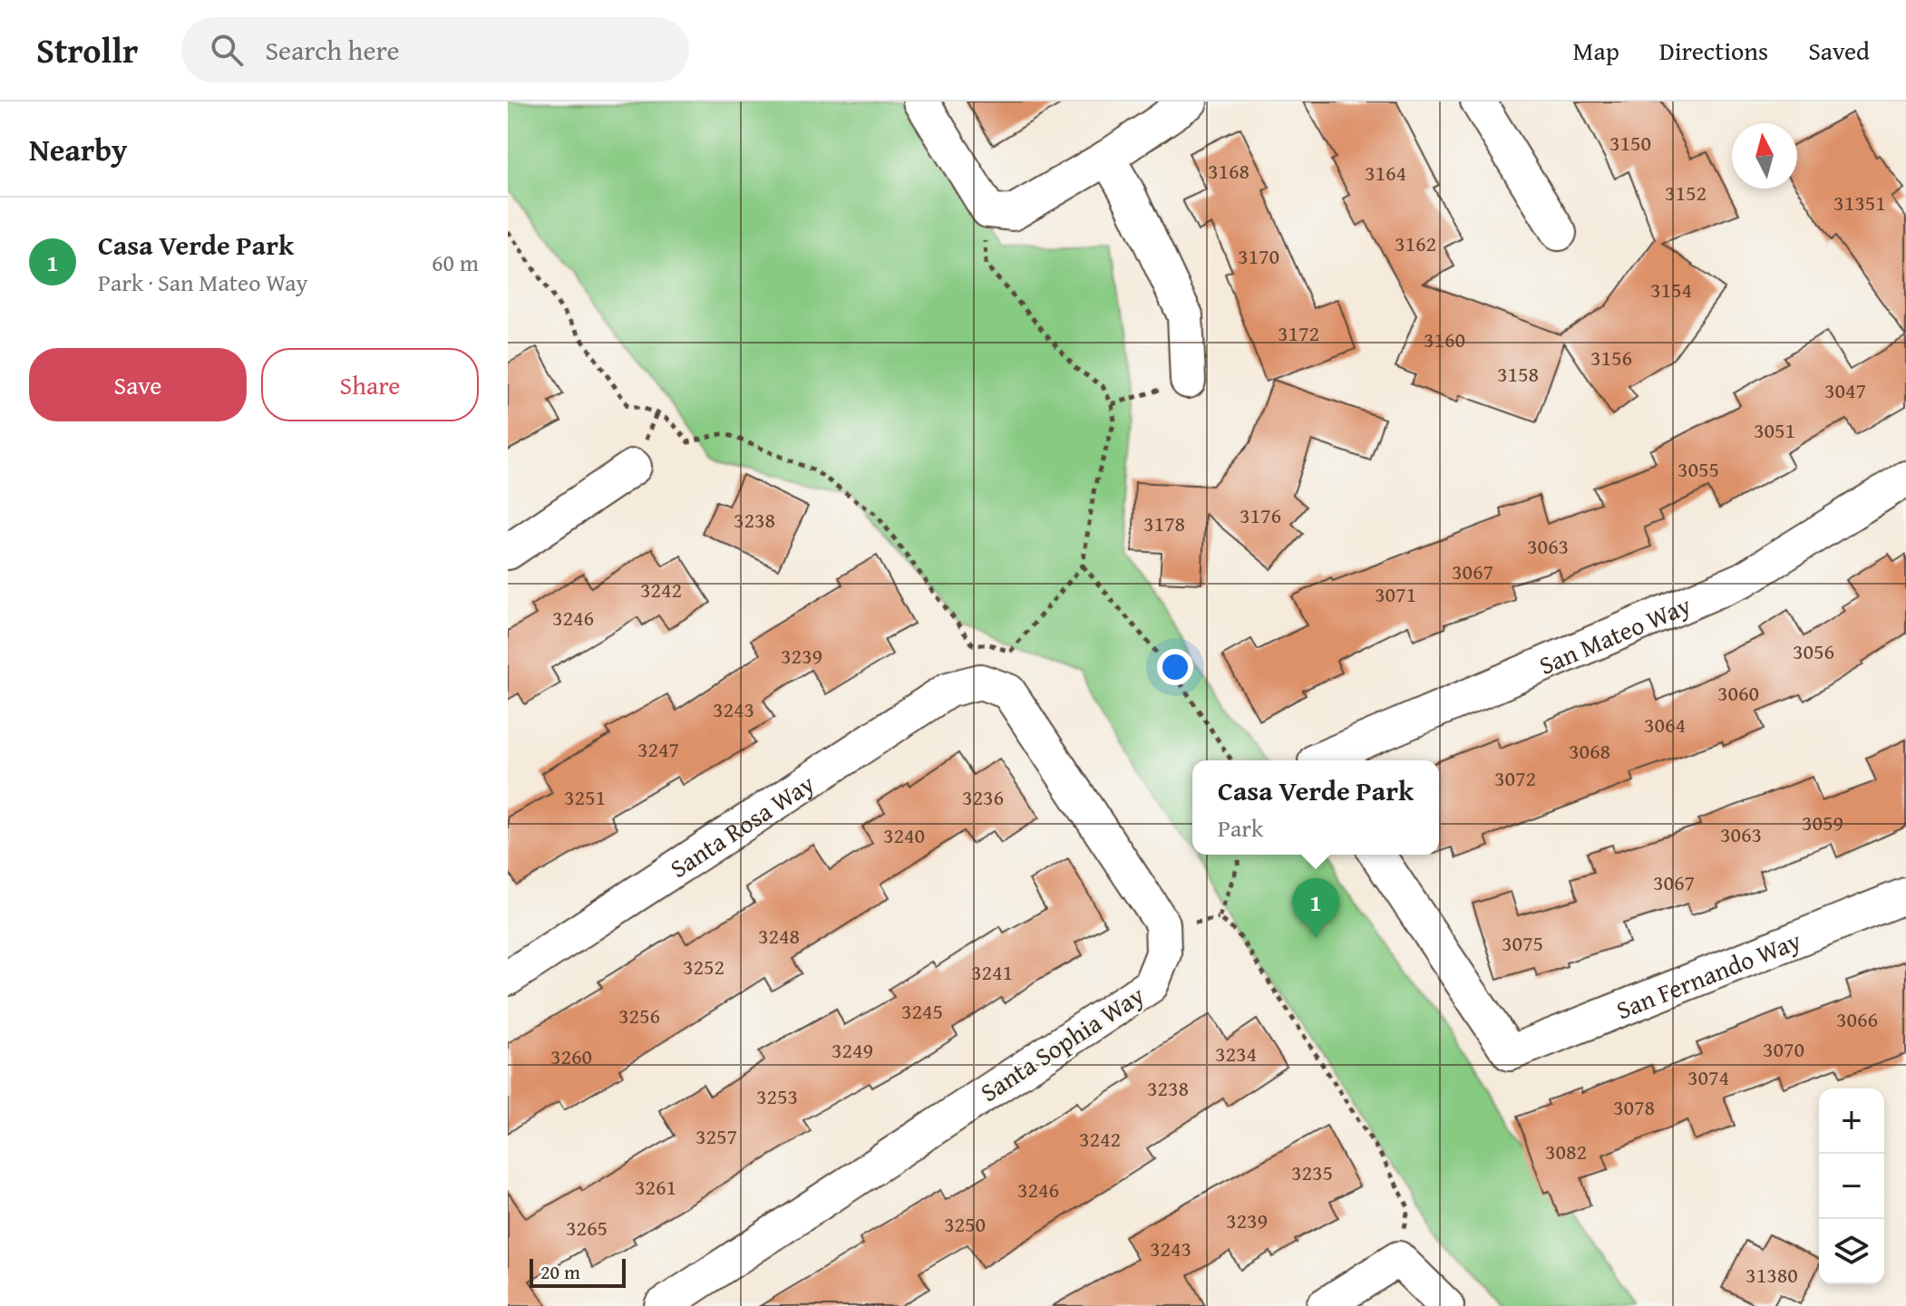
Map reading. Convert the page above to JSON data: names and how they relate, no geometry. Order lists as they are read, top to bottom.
{
  "streets": {
    "street": [
      "San Mateo Way",
      "Santa Rosa Way",
      "San Fernando Way",
      "Santa Sophia Way"
    ]
  },
  "crossings": [
    ["Santa Rosa Way", "Santa Sophia Way"]
  ],
  "house_numbers": [
    "3150",
    "3168",
    "3164",
    "3152",
    "31351",
    "3162",
    "3170",
    "3154",
    "3172",
    "3160",
    "3156",
    "3158",
    "3047",
    "3051",
    "3055",
    "3176",
    "3238",
    "3178",
    "3063",
    "3067",
    "3242",
    "3071",
    "3246",
    "3056",
    "3239",
    "3060",
    "3243",
    "3064",
    "3247",
    "3068",
    "3072",
    "3251",
    "3236",
    "3059",
    "3063",
    "3240",
    "3067",
    "3248",
    "3075",
    "3252",
    "3241",
    "3245",
    "3256",
    "3066",
    "3070",
    "3249",
    "3234",
    "3260",
    "3074",
    "3238",
    "3253",
    "3078",
    "3257",
    "3242",
    "3082",
    "3235",
    "3261",
    "3246",
    "3239",
    "3250",
    "3265",
    "3243",
    "31380"
  ],
  "scale_bar": "20 m",
  "north": "top",
  "page": {
    "header": "Strollr",
    "search": "Search here",
    "nav": ["Map", "Directions", "Saved"],
    "heading": "Nearby",
    "list": [
      {
        "mark": "1",
        "name": "Casa Verde Park",
        "note": "Park · San Mateo Way",
        "value": "60 m"
      }
    ],
    "buttons": ["Save", "Share"],
    "popup": ["Casa Verde Park", "Park"],
    "pins": "1",
    "map_buttons": ["+", "−"],
    "scale": "20 m"
  }
}
